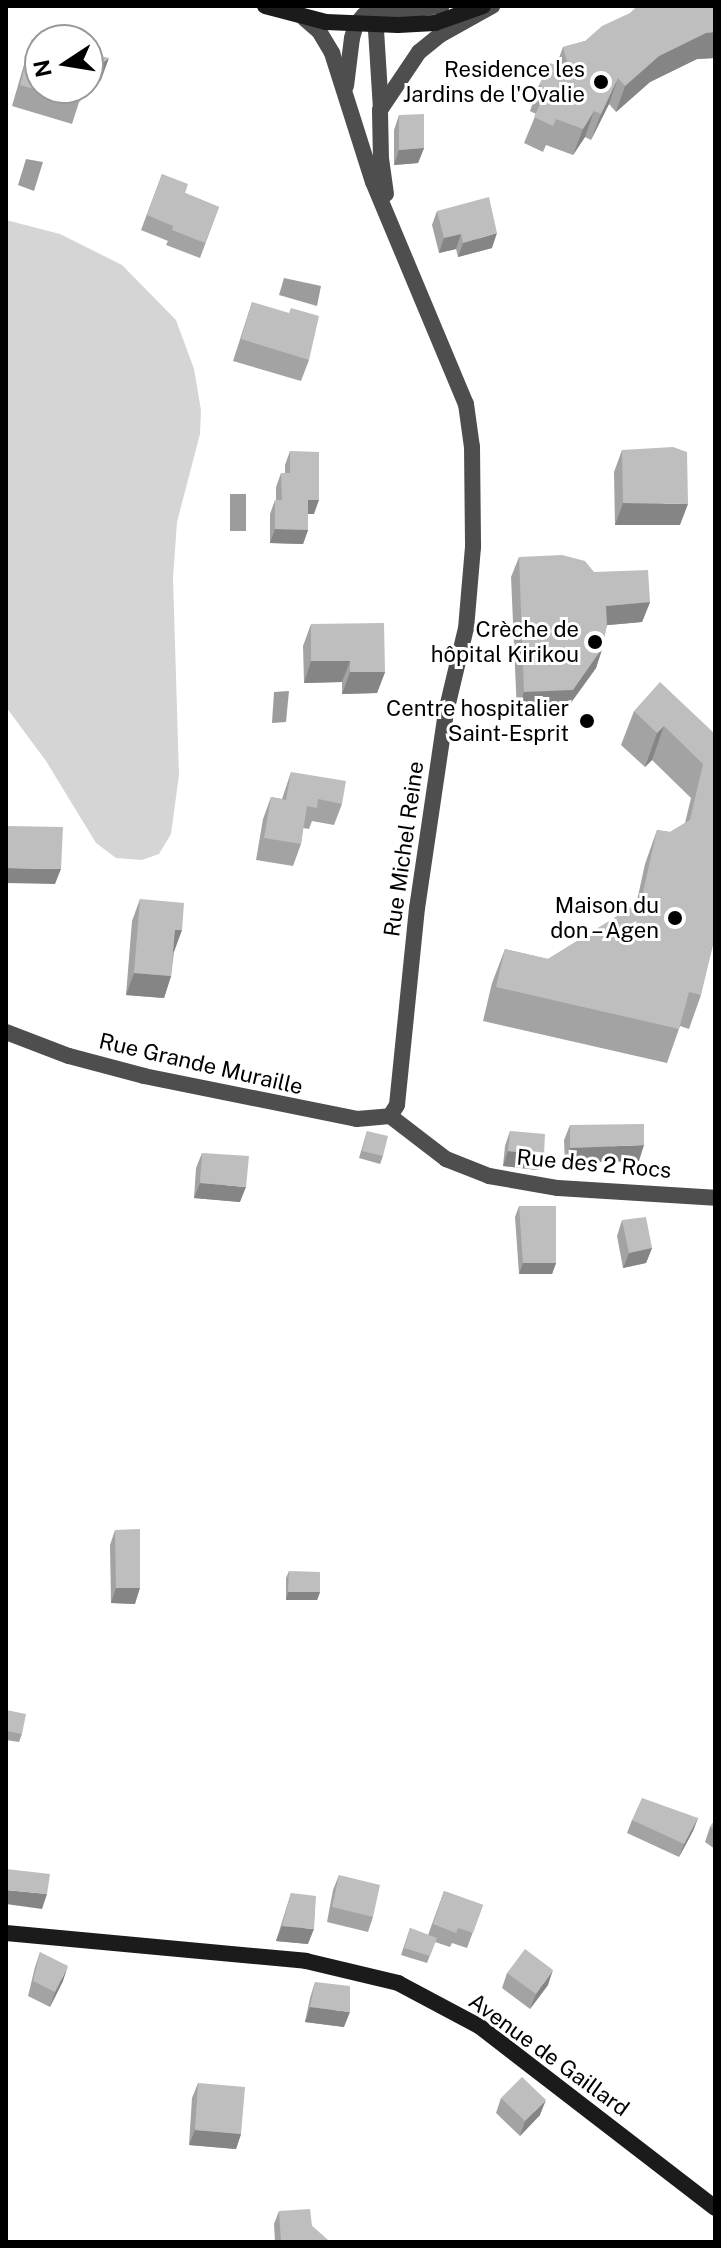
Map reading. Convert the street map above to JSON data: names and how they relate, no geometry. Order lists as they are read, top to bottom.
{
  "streets": {
    "street": [
      "Rue Michel Reine",
      "Rue Grande Muraille",
      "Rue des 2 Rocs",
      "Avenue de Gaillard"
    ]
  },
  "crossings": [
    ["Rue Michel Reine", "Rue Grande Muraille"],
    ["Rue Michel Reine", "Rue des 2 Rocs"],
    ["Rue Grande Muraille", "Rue des 2 Rocs"]
  ],
  "places": [
    "Residence les Jardins de l'Ovalie",
    "Crèche de hôpital Kirikou",
    "Centre hospitalier Saint-Esprit",
    "Maison du don – Agen"
  ],
  "north": "left"
}
